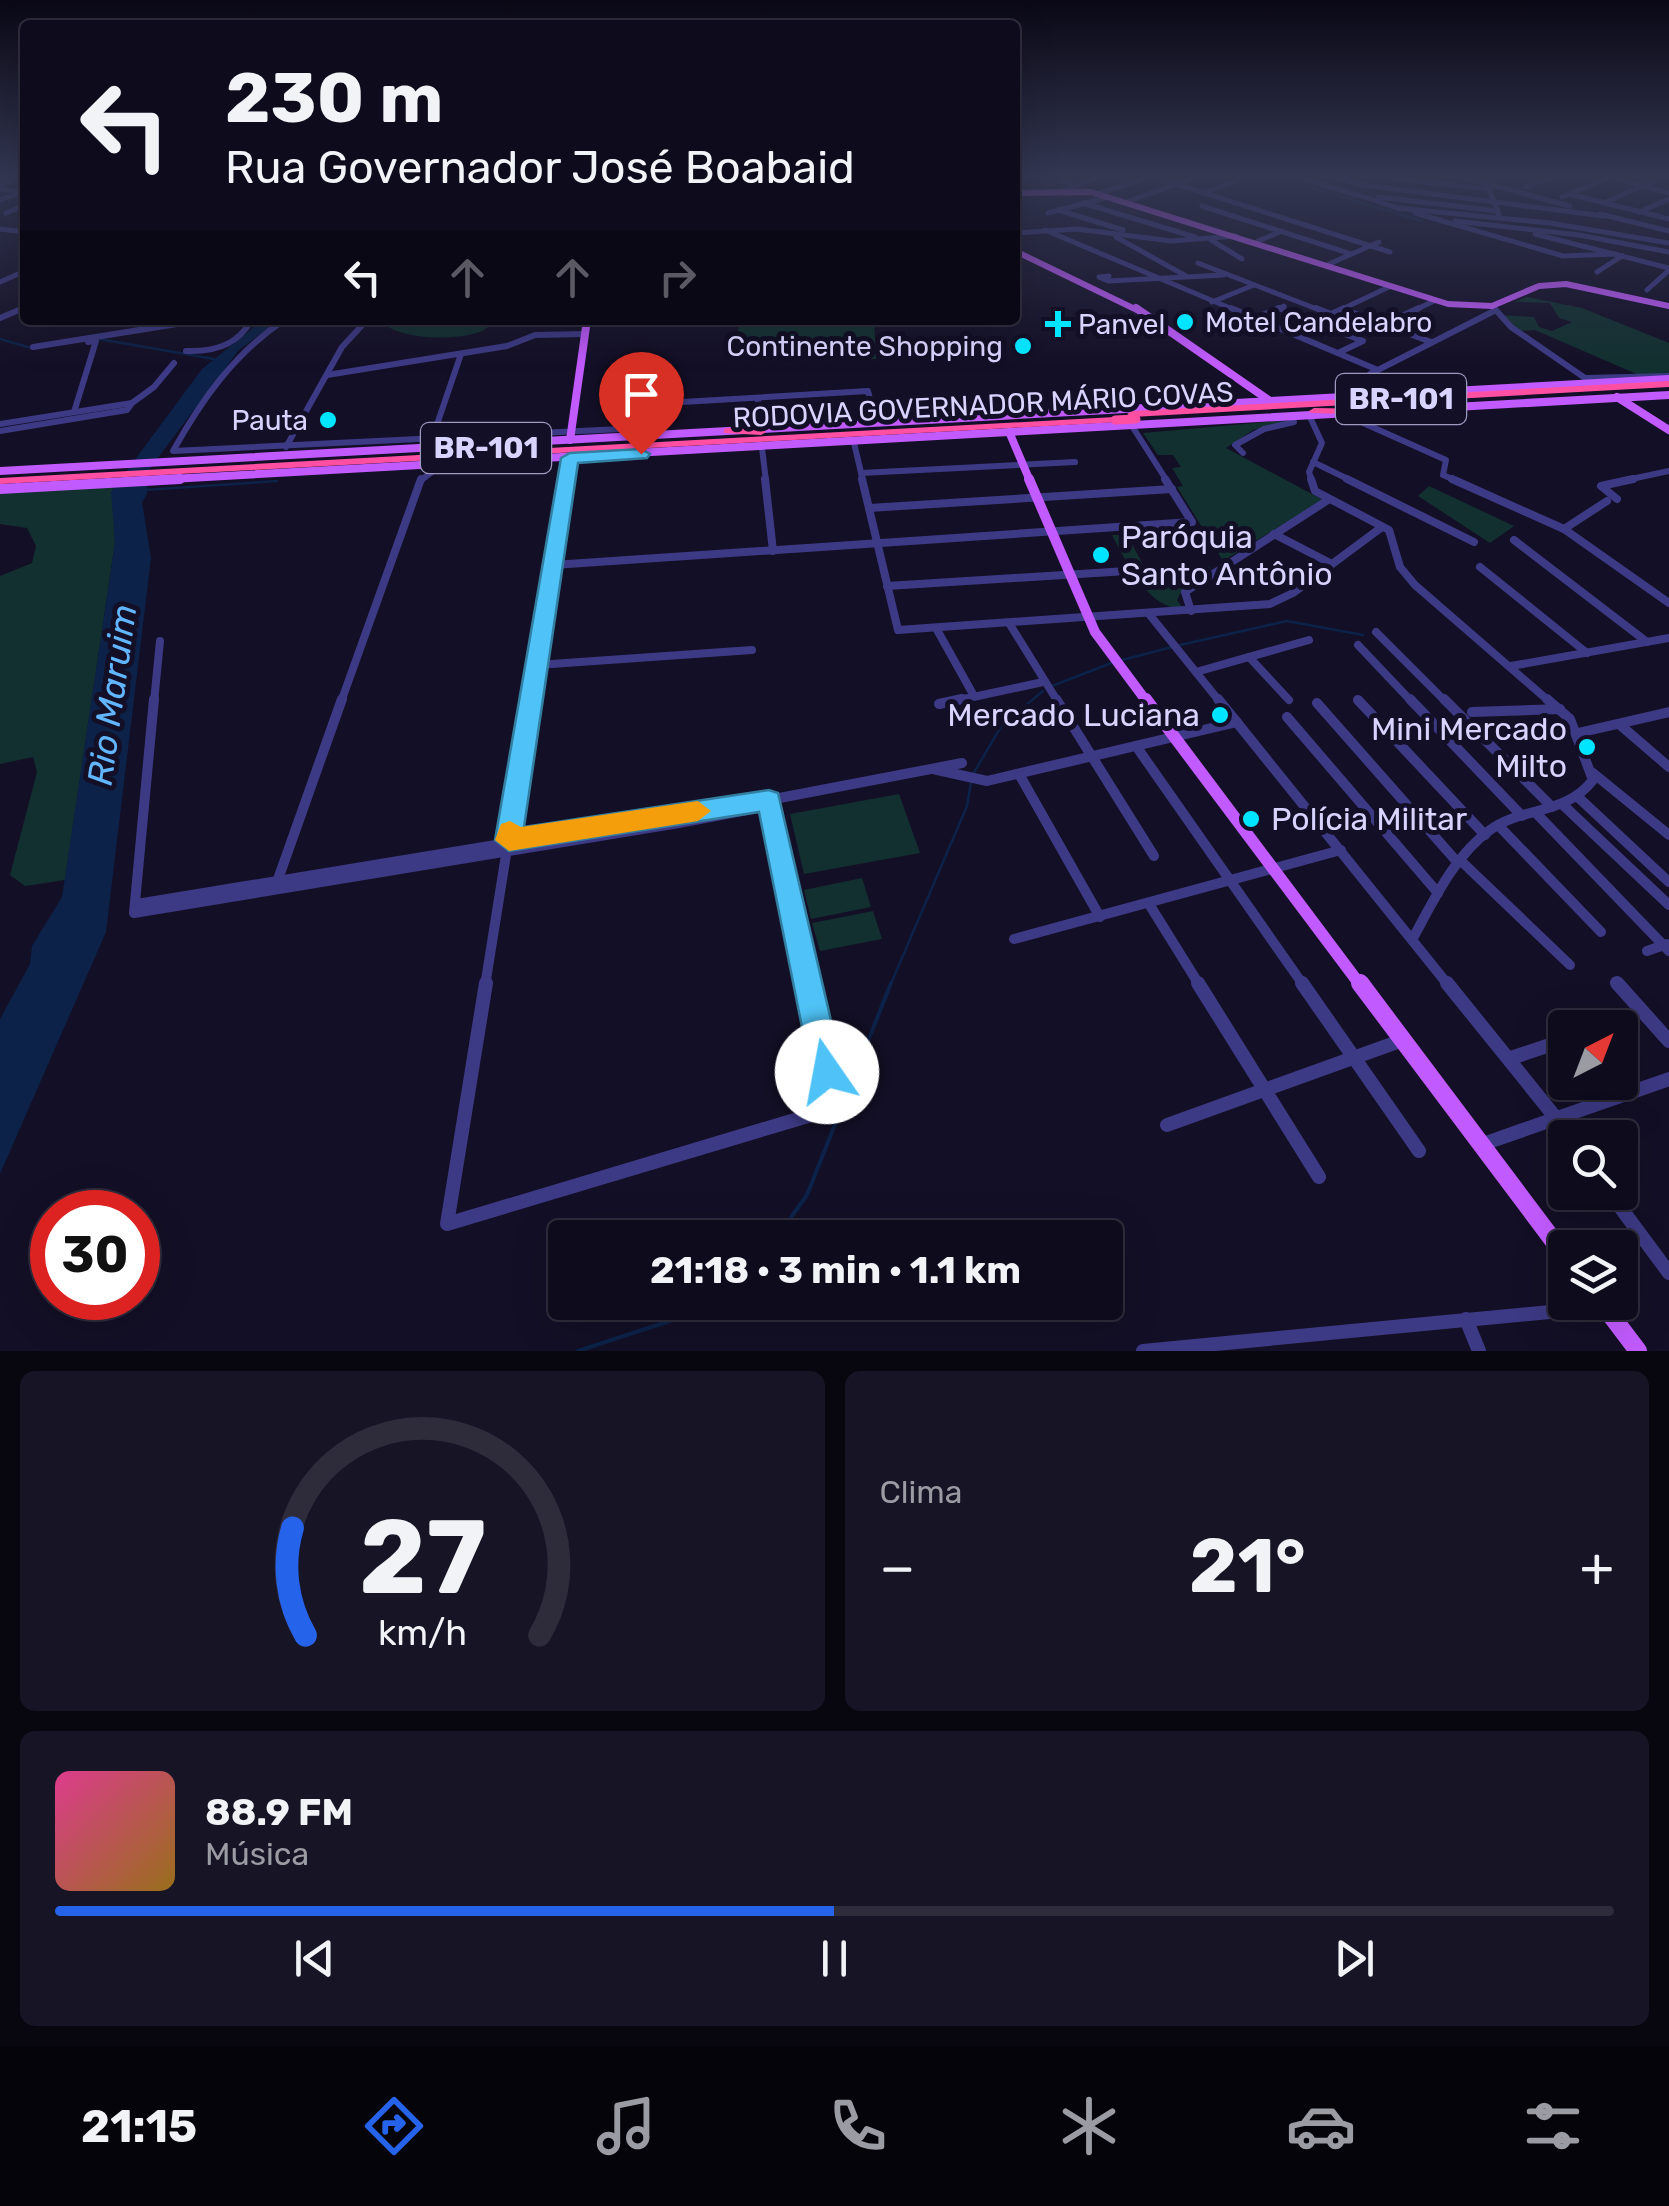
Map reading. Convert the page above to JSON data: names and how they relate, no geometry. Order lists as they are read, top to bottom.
{
  "streets": {
    "highway": ["BR-101", "RODOVIA GOVERNADOR MÁRIO COVAS"]
  },
  "water": ["Rio Maruim"],
  "places": {
    "other": [
      "Motel Candelabro",
      "Continente Shopping",
      "Pauta",
      "Paróquia Santo Antônio",
      "Mercado Luciana",
      "Mini Mercado Milto",
      "Polícia Militar"
    ],
    "health": ["Panvel"]
  },
  "north": "top right",
  "page": {
    "turn": ["230 m", "Rua Governador José Boabaid"],
    "limit": "30",
    "trip": "21:18 · 3 min · 1.1 km",
    "tile": "Clima",
    "heat": ["−", "21°", "+"],
    "song": ["88.9 FM", "Música"],
    "tabs": "21:15",
    "gauge": ["27", "km/h"]
  }
}
